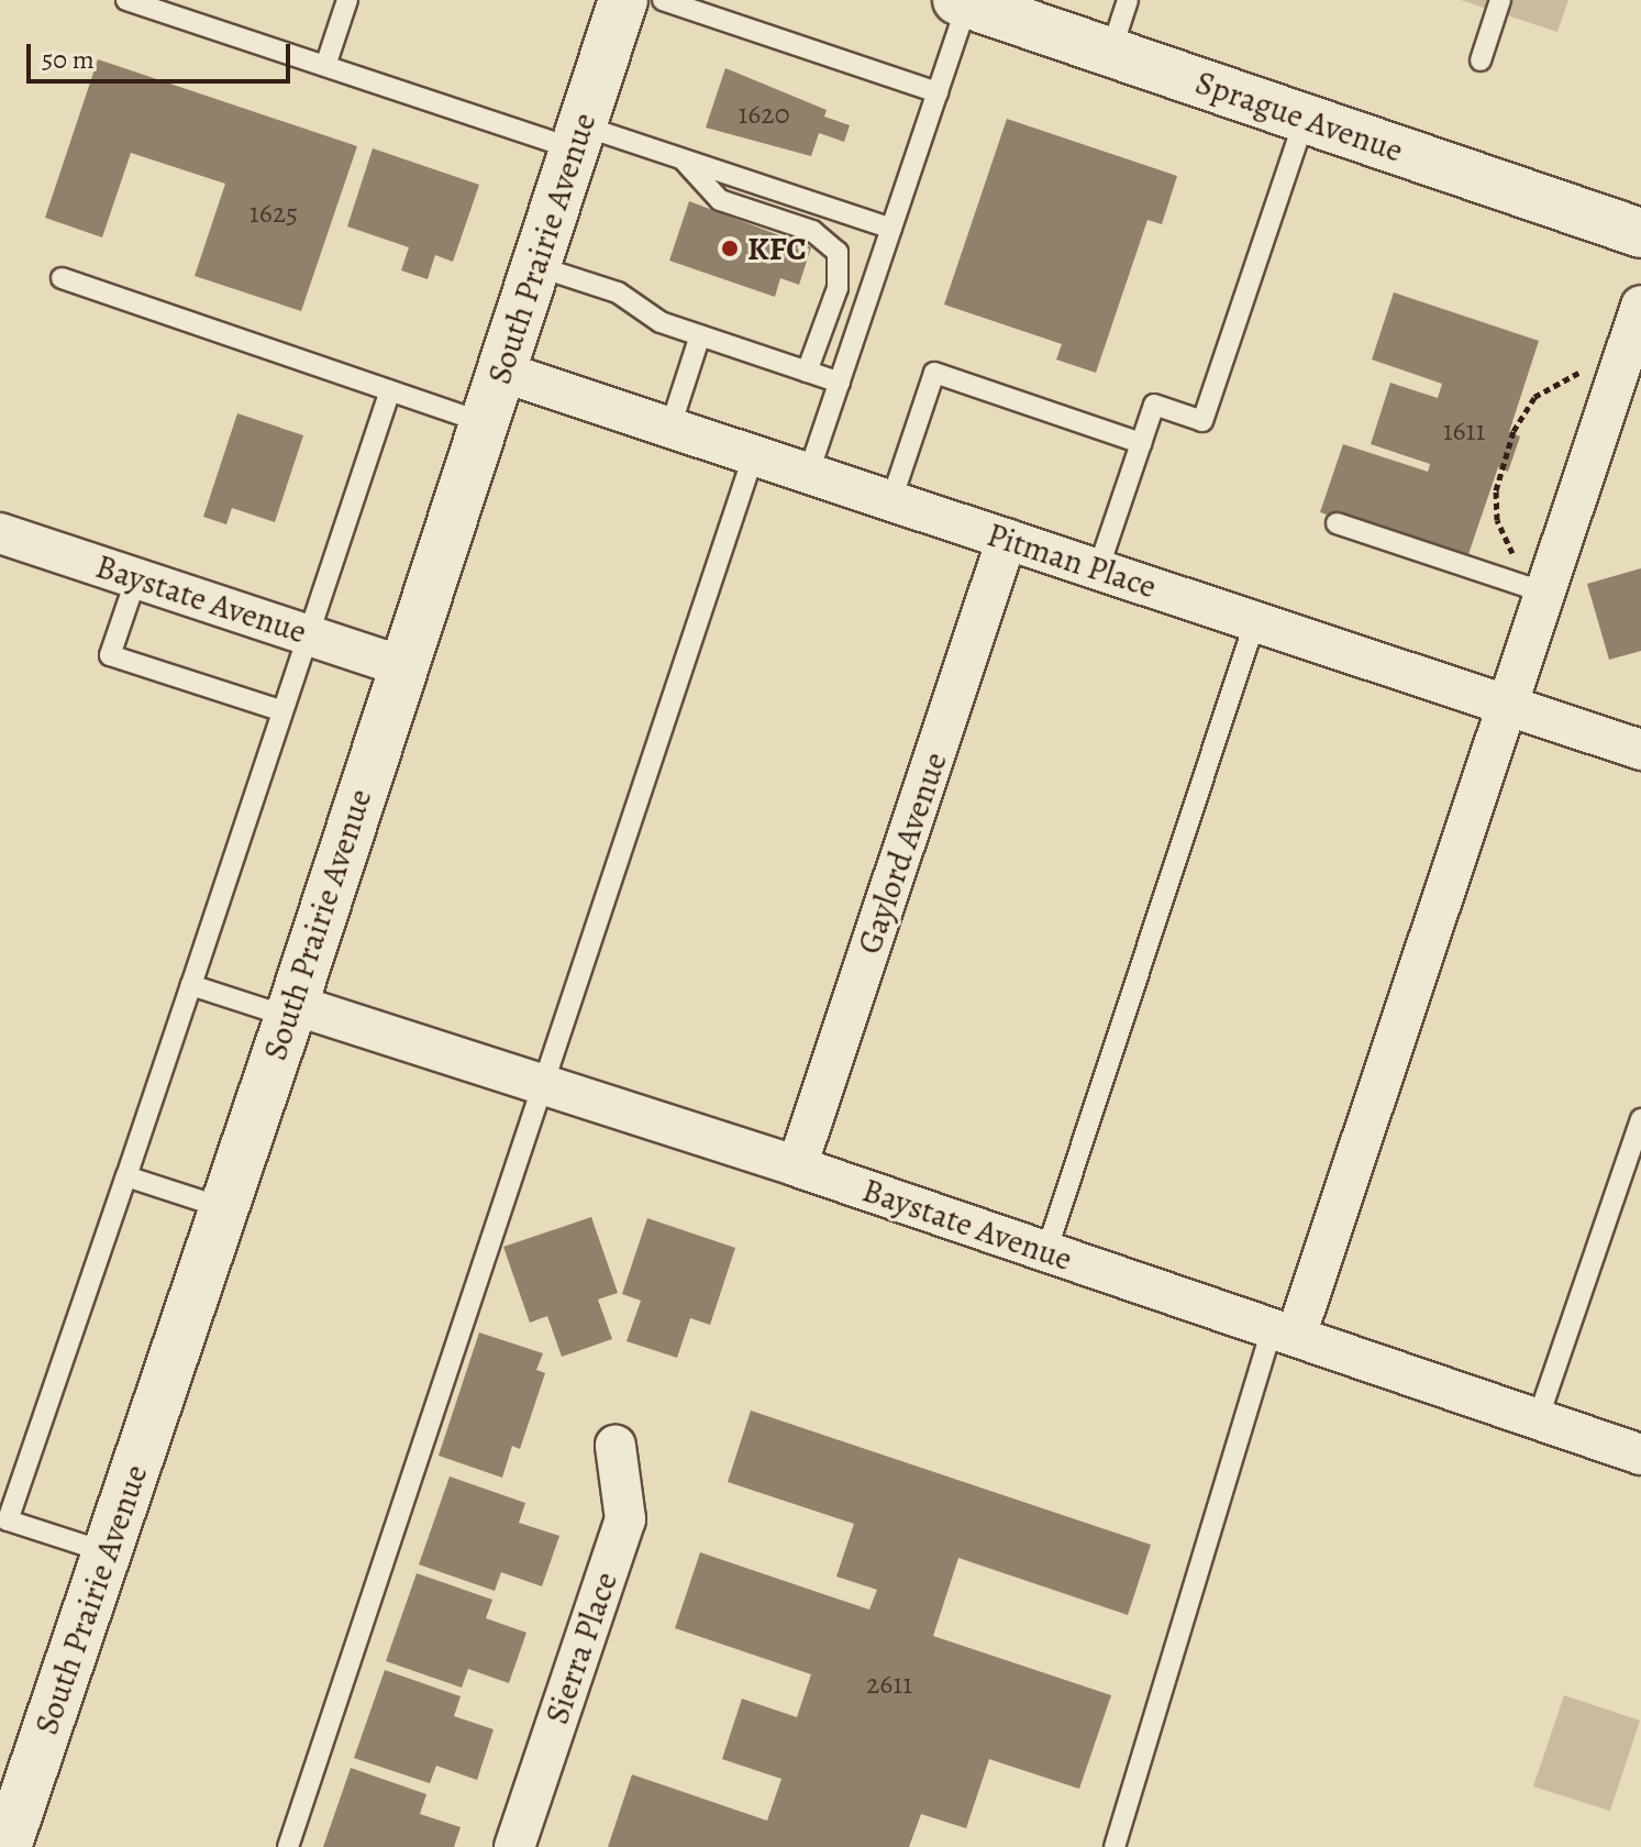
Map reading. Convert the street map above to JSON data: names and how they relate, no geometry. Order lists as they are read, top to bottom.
{
  "streets": {
    "main road": ["Sprague Avenue", "South Prairie Avenue"],
    "street": [
      "Pitman Place",
      "Baystate Avenue",
      "Gaylord Avenue",
      "Sierra Place"
    ]
  },
  "crossings": [
    ["South Prairie Avenue", "Pitman Place"],
    ["South Prairie Avenue", "Baystate Avenue"],
    ["Pitman Place", "Gaylord Avenue"],
    ["Baystate Avenue", "Gaylord Avenue"]
  ],
  "places": ["KFC"],
  "house_numbers": [
    "1620",
    "1625",
    "1611",
    "2611"
  ],
  "scale_bar": "50 m"
}
